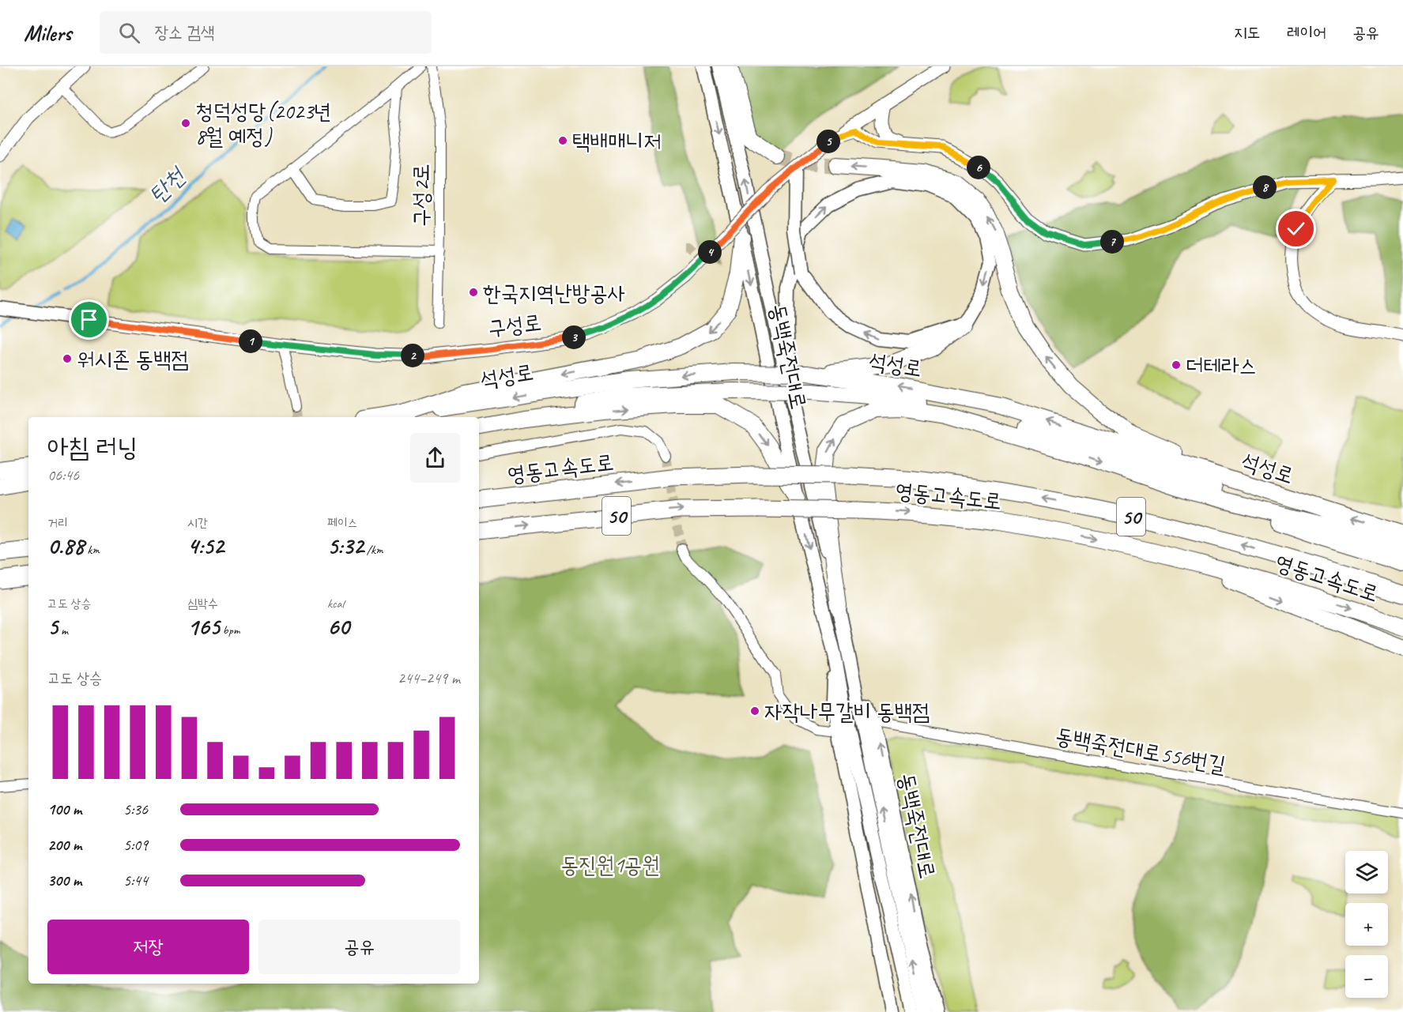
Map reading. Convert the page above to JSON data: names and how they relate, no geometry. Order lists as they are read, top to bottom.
{
  "streets": {
    "highway": ["석성로", "영동고속도로", "50"],
    "main road": ["구성로", "동백죽전대로"],
    "street": ["구성2로", "동백죽전대로556번길"]
  },
  "crossings": [
    ["동백죽전대로", "동백죽전대로556번길"]
  ],
  "water": ["탄천"],
  "parks": ["동진원1공원"],
  "places": [
    "청덕성당(2023년 8월 예정)",
    "택배매니저",
    "한국지역난방공사",
    "워시존 동백점",
    "더테라스",
    "자작나무갈비 동백점"
  ],
  "page": {
    "header": "Milers",
    "search": "장소 검색",
    "nav": ["지도", "레이어", "공유"],
    "pins": [
      "5",
      "6",
      "8",
      "7",
      "4",
      "3",
      "1",
      "2"
    ],
    "heading": ["아침 러닝", "06:46"],
    "stats": [
      ["거리", "0.88 km"],
      ["시간", "4:52"],
      ["페이스", "5:32 /km"],
      ["고도 상승", "5 m"],
      ["심박수", "165 bpm"],
      ["kcal", "60"]
    ],
    "chart": ["고도 상승", "244–249 m"],
    "list": [
      {
        "name": "100 m",
        "note": "5:36"
      },
      {
        "name": "200 m",
        "note": "5:09"
      },
      {
        "name": "300 m",
        "note": "5:44"
      }
    ],
    "map_buttons": ["+", "−"],
    "buttons": ["저장", "공유"]
  }
}
